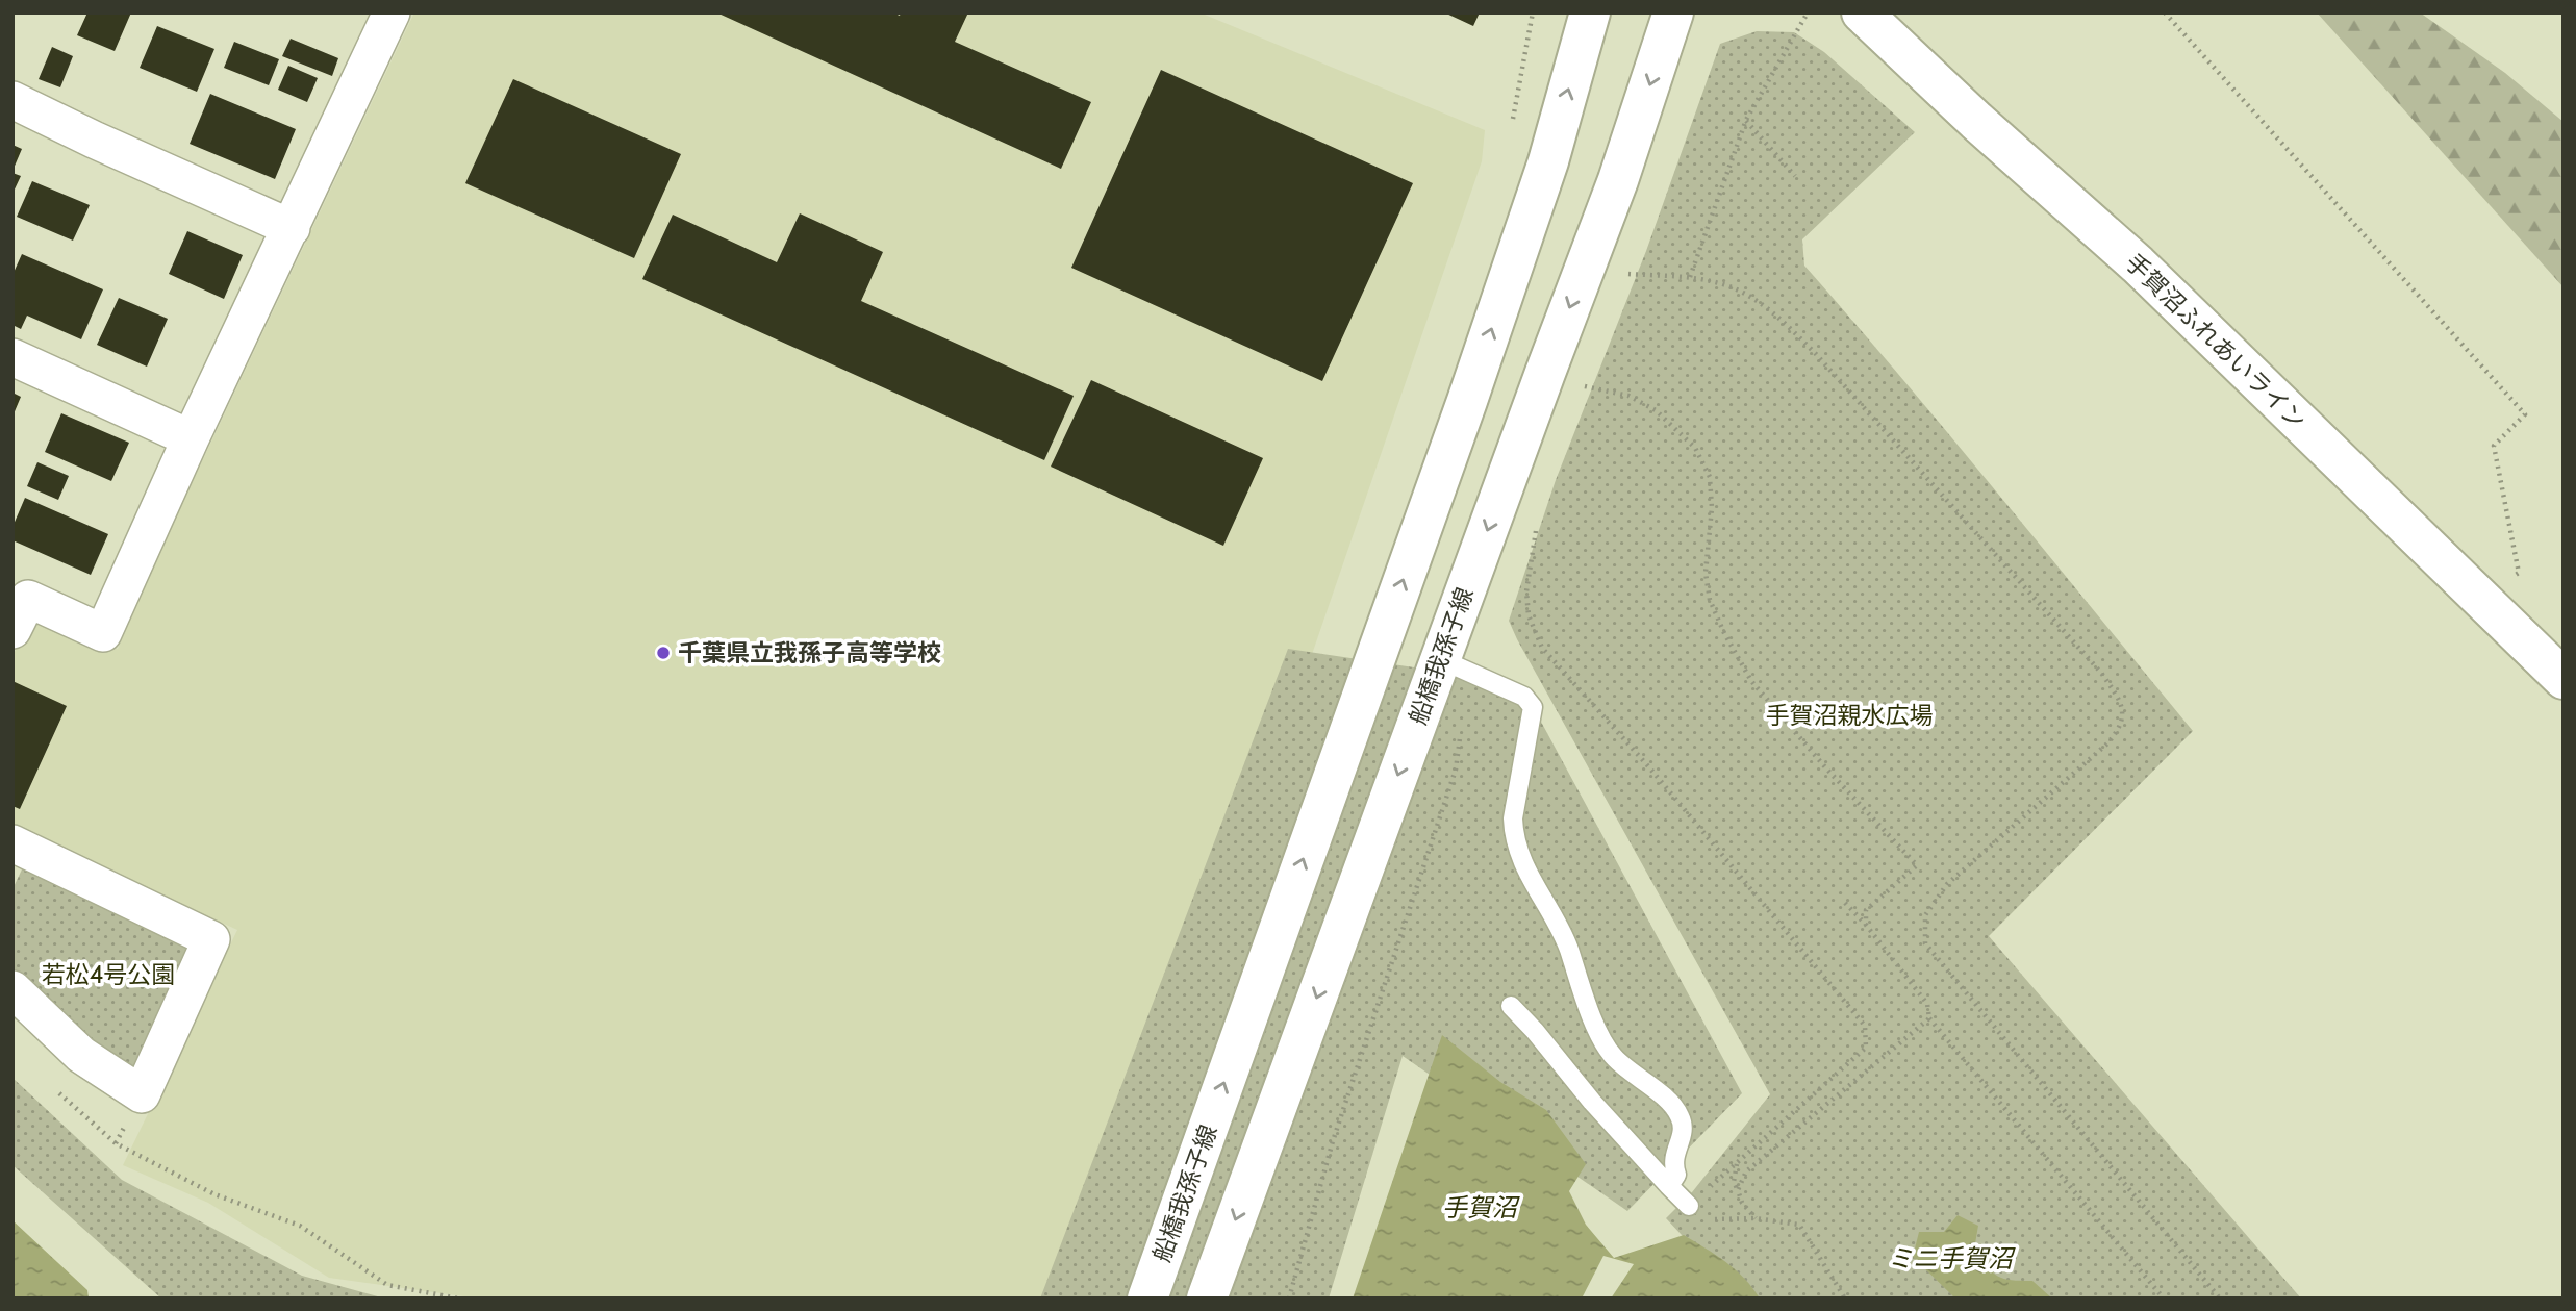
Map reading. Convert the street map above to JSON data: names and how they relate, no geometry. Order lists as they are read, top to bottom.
{
  "streets": {
    "main road": ["手賀沼ふれあいライン", "船橋我孫子線"]
  },
  "water": ["手賀沼", "ミニ手賀沼"],
  "parks": ["手賀沼親水広場", "若松4号公園"],
  "places": ["千葉県立我孫子高等学校"]
}
